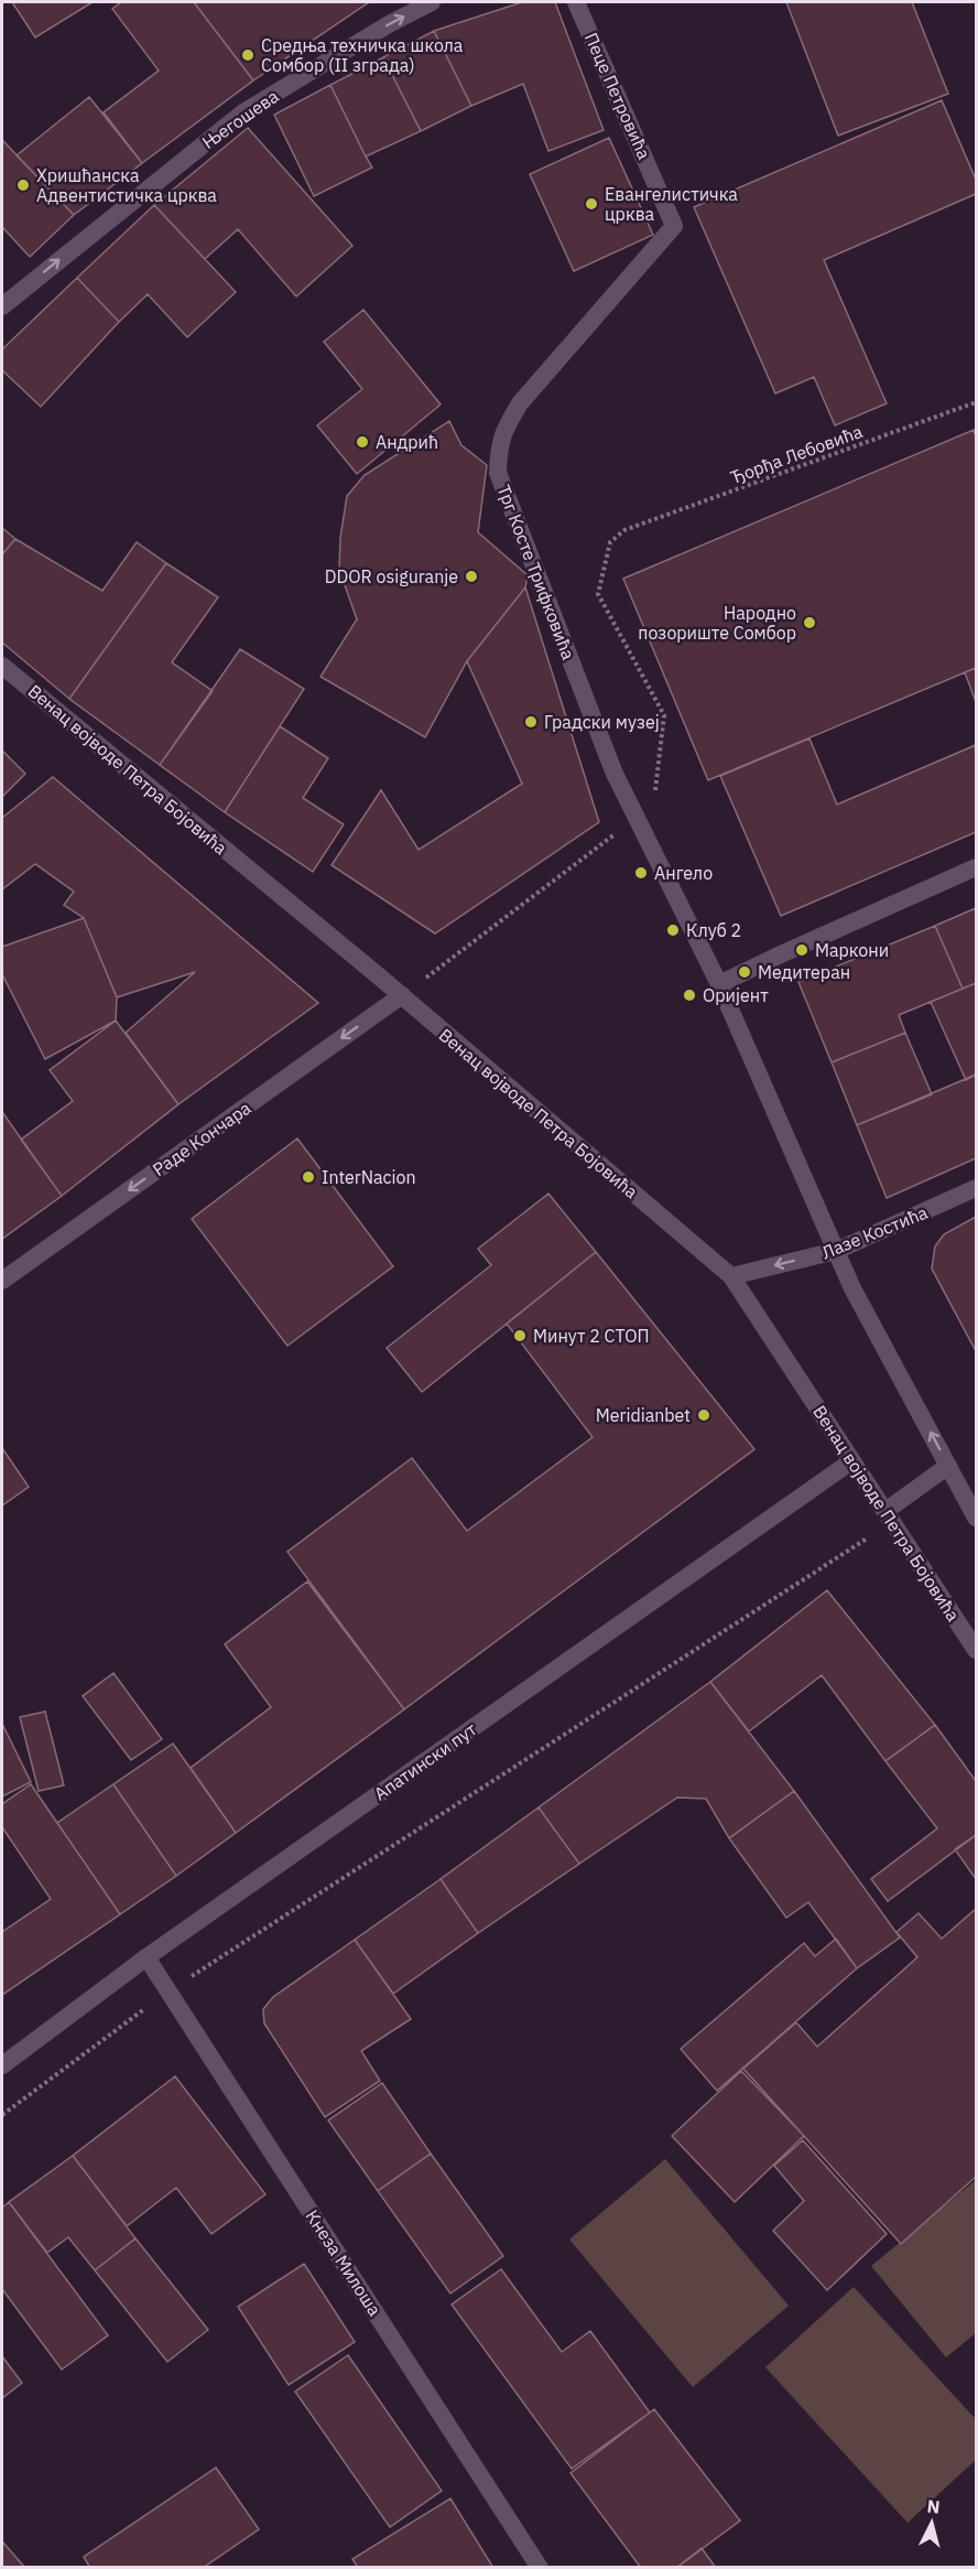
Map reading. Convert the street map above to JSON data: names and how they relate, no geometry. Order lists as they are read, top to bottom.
{
  "streets": {
    "street": [
      "Пеце Петровића",
      "Његошева",
      "Трг Косте Трифковића",
      "Венац војводе Петра Бојовића",
      "Раде Кончара",
      "Лазе Костића",
      "Апатински пут",
      "Кнеза Милоша"
    ],
    "path": ["Ђорђа Лебовића"]
  },
  "crossings": [
    ["Пеце Петровића", "Трг Косте Трифковића"],
    ["Ђорђа Лебовића", "Трг Косте Трифковића"],
    ["Трг Косте Трифковића", "Лазе Костића"],
    ["Венац војводе Петра Бојовића", "Раде Кончара"],
    ["Венац војводе Петра Бојовића", "Лазе Костића"],
    ["Венац војводе Петра Бојовића", "Апатински пут"],
    ["Апатински пут", "Кнеза Милоша"]
  ],
  "one_way": ["Његошева", "Раде Кончара", "Лазе Костића"],
  "places": [
    "Средња техничка школа Сомбор (II зграда)",
    "Хришћанска Адвентистичка црква",
    "Евангелистичка црква",
    "Андрић",
    "DDOR osiguranje",
    "Народно позориште Сомбор",
    "Градски музеј",
    "Ангело",
    "Клуб 2",
    "Маркони",
    "Медитеран",
    "Оријент",
    "InterNacion",
    "Минут 2 СТОП",
    "Meridianbet"
  ],
  "north": "top"
}
